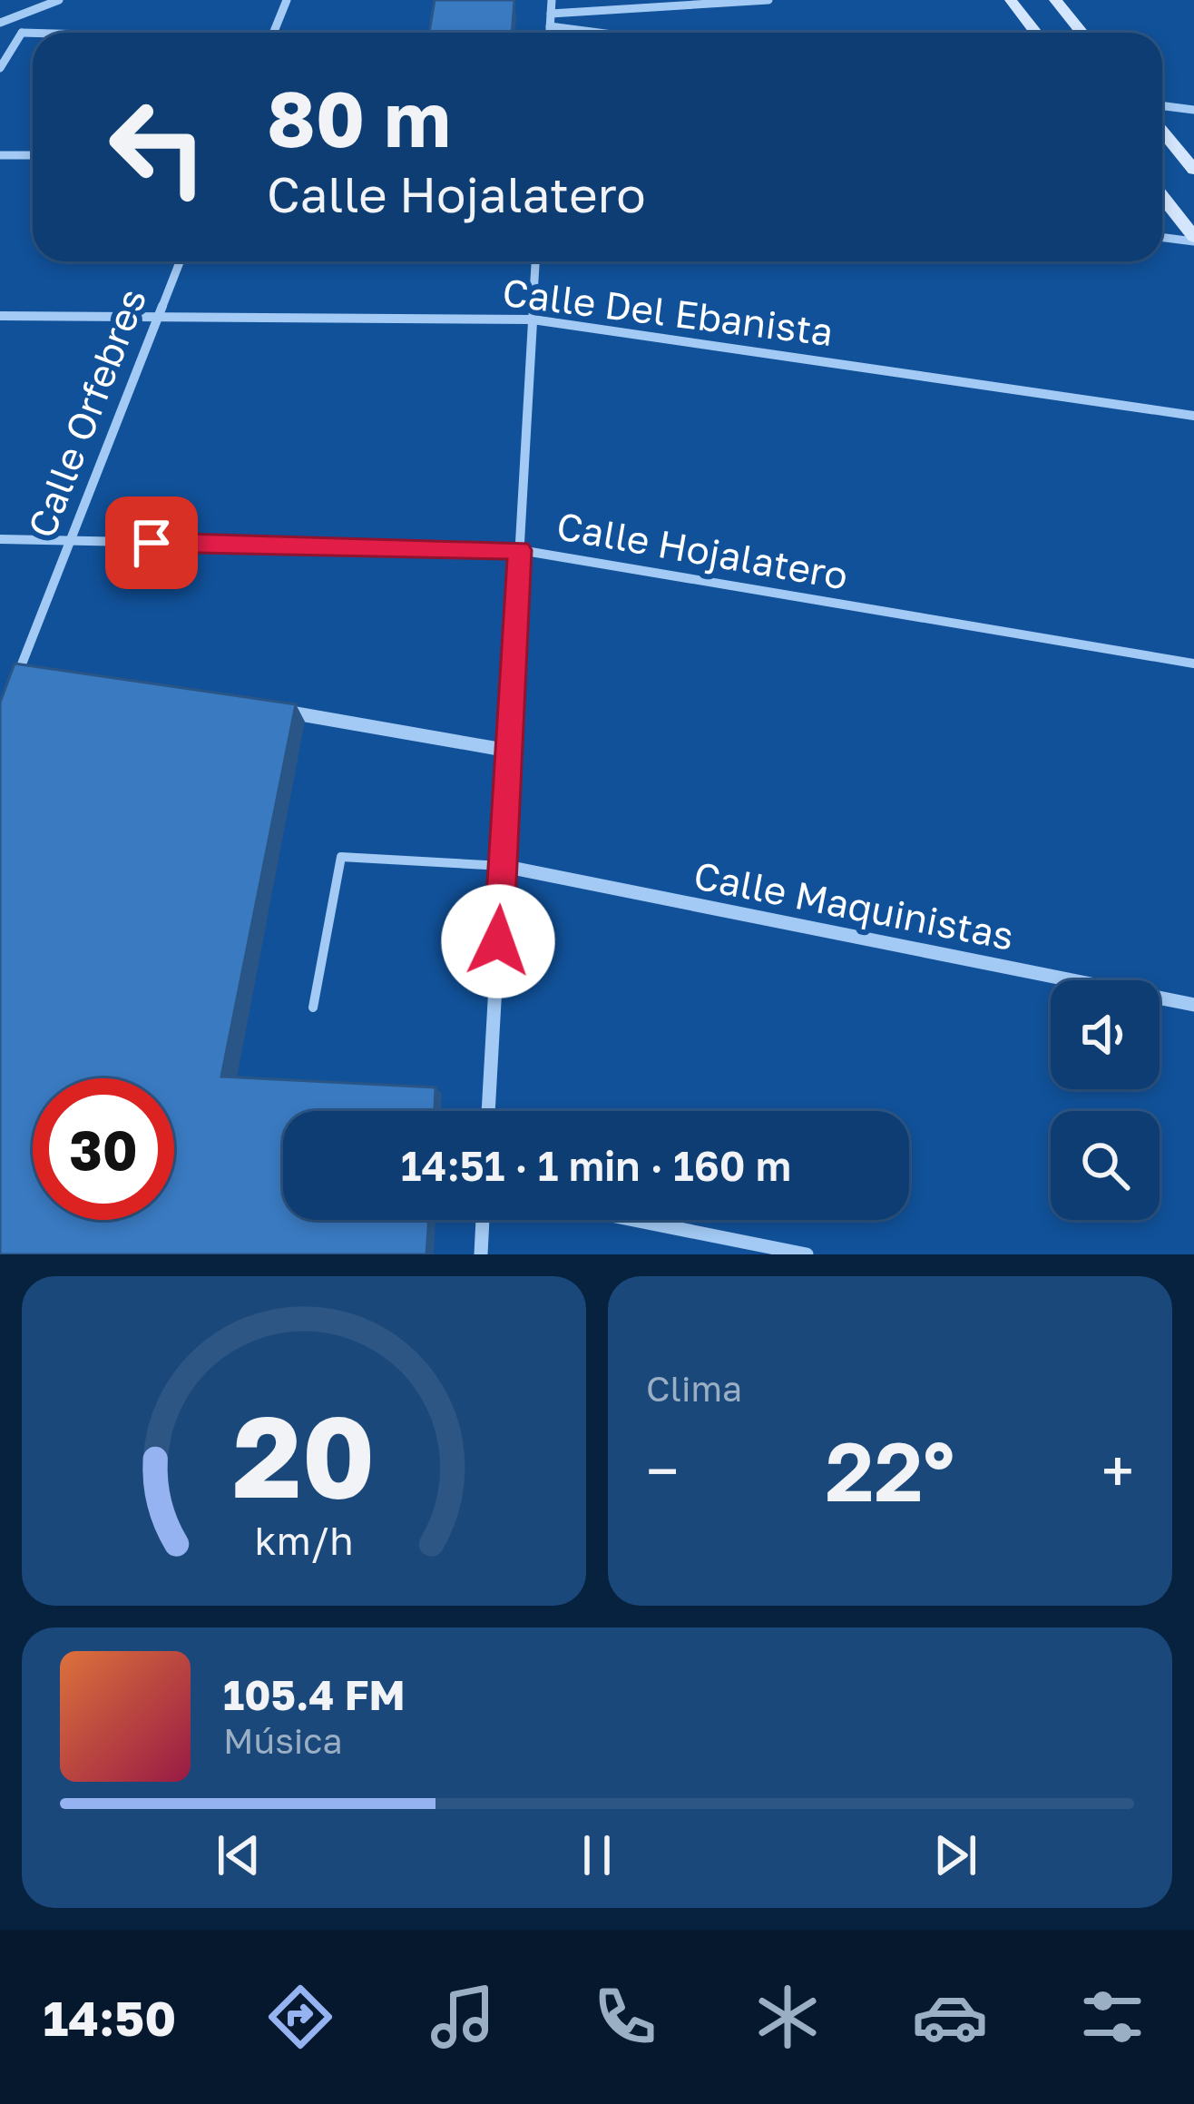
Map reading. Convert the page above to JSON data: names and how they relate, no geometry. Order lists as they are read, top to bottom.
{
  "streets": {
    "street": [
      "Calle Del Ebanista",
      "Calle Orfebres",
      "Calle Hojalatero",
      "Calle Maquinistas"
    ]
  },
  "crossings": [
    ["Calle Del Ebanista", "Calle Orfebres"],
    ["Calle Orfebres", "Calle Hojalatero"]
  ],
  "page": {
    "turn": ["80 m", "Calle Hojalatero"],
    "limit": "30",
    "trip": "14:51 · 1 min · 160 m",
    "tile": "Clima",
    "heat": ["−", "22°", "+"],
    "song": ["105.4 FM", "Música"],
    "tabs": "14:50",
    "gauge": ["20", "km/h"]
  }
}
